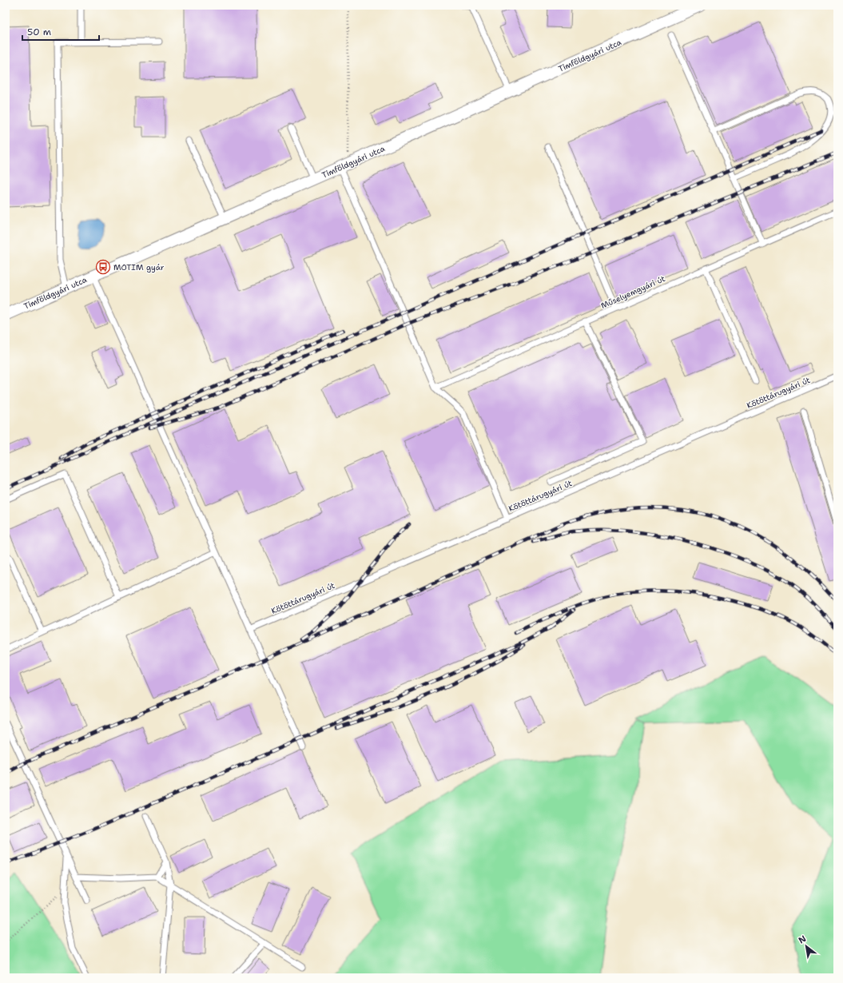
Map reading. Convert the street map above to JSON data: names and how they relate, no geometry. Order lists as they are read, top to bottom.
{
  "streets": {
    "street": ["Timföldgyári utca"],
    "lane": ["Műselyemgyári út", "Kötöttárugyári út"]
  },
  "places": {
    "bus stop": ["MOTIM gyár"]
  },
  "scale_bar": "50 m",
  "north": "top left"
}
